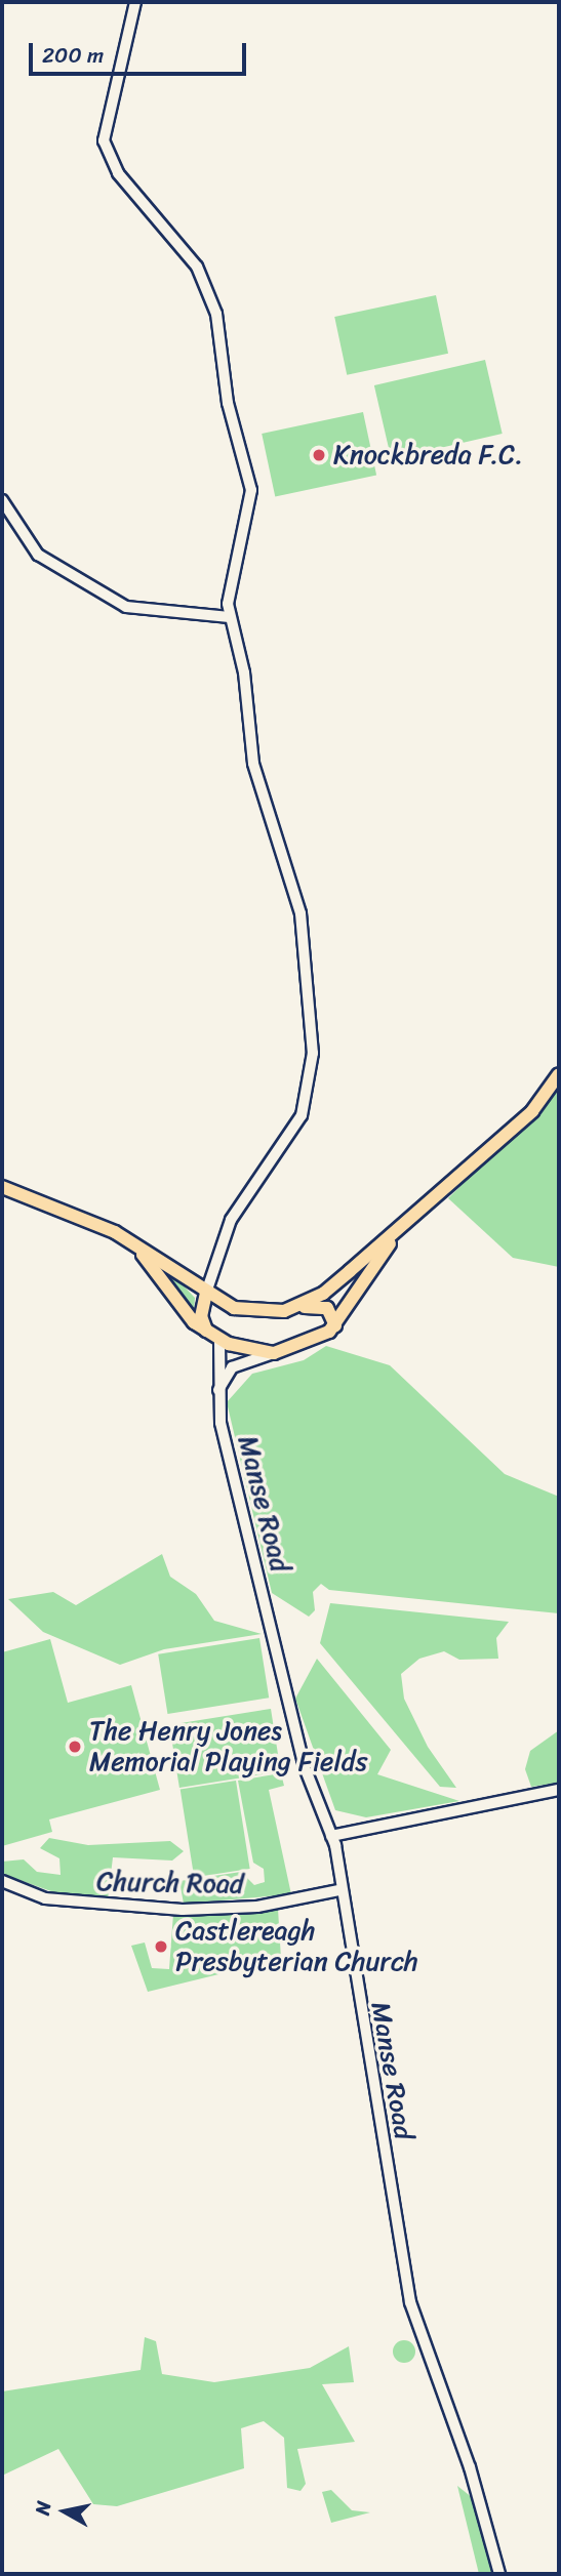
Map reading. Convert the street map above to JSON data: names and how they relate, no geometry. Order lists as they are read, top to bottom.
{
  "streets": {
    "street": ["Manse Road", "Church Road"]
  },
  "crossings": [
    ["Manse Road", "Church Road"]
  ],
  "places": ["Knockbreda F.C.", "The Henry Jones Memorial Playing Fields", "Castlereagh Presbyterian Church"],
  "scale_bar": "200 m",
  "north": "left"
}
